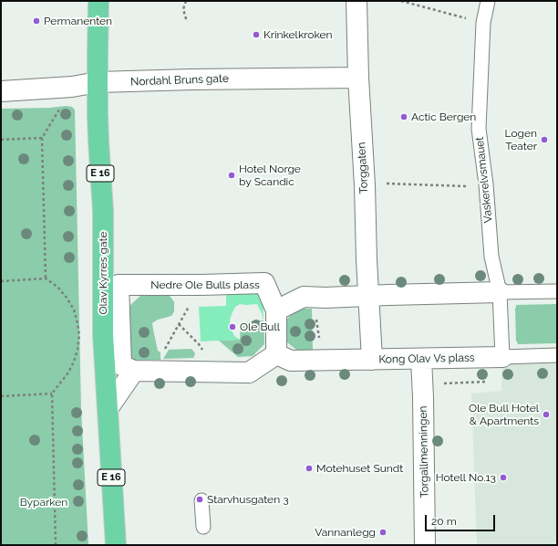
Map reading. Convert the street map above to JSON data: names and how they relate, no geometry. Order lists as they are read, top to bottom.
{
  "streets": {
    "highway": ["E 16", "Olav Kyrres gate"],
    "street": [
      "Nordahl Bruns gate",
      "Torggaten",
      "Nedre Ole Bulls plass",
      "Kong Olav Vs plass",
      "Torgallmenningen"
    ],
    "lane": ["Vaskerelvsmauet"]
  },
  "crossings": [
    ["Nordahl Bruns gate", "Torggaten"],
    ["Nordahl Bruns gate", "Olav Kyrres gate"],
    ["Torggaten", "Kong Olav Vs plass"],
    ["Vaskerelvsmauet", "Kong Olav Vs plass"],
    ["Kong Olav Vs plass", "Torgallmenningen"]
  ],
  "parks": ["Byparken"],
  "places": [
    "Permanenten",
    "Krinkelkroken",
    "Actic Bergen",
    "Logen Teater",
    "Hotel Norge by Scandic",
    "Ole Bull",
    "Ole Bull Hotel & Apartments",
    "Motehuset Sundt",
    "Hotell No.13",
    "Starvhusgaten 3",
    "Vannanlegg"
  ],
  "scale_bar": "20 m"
}
